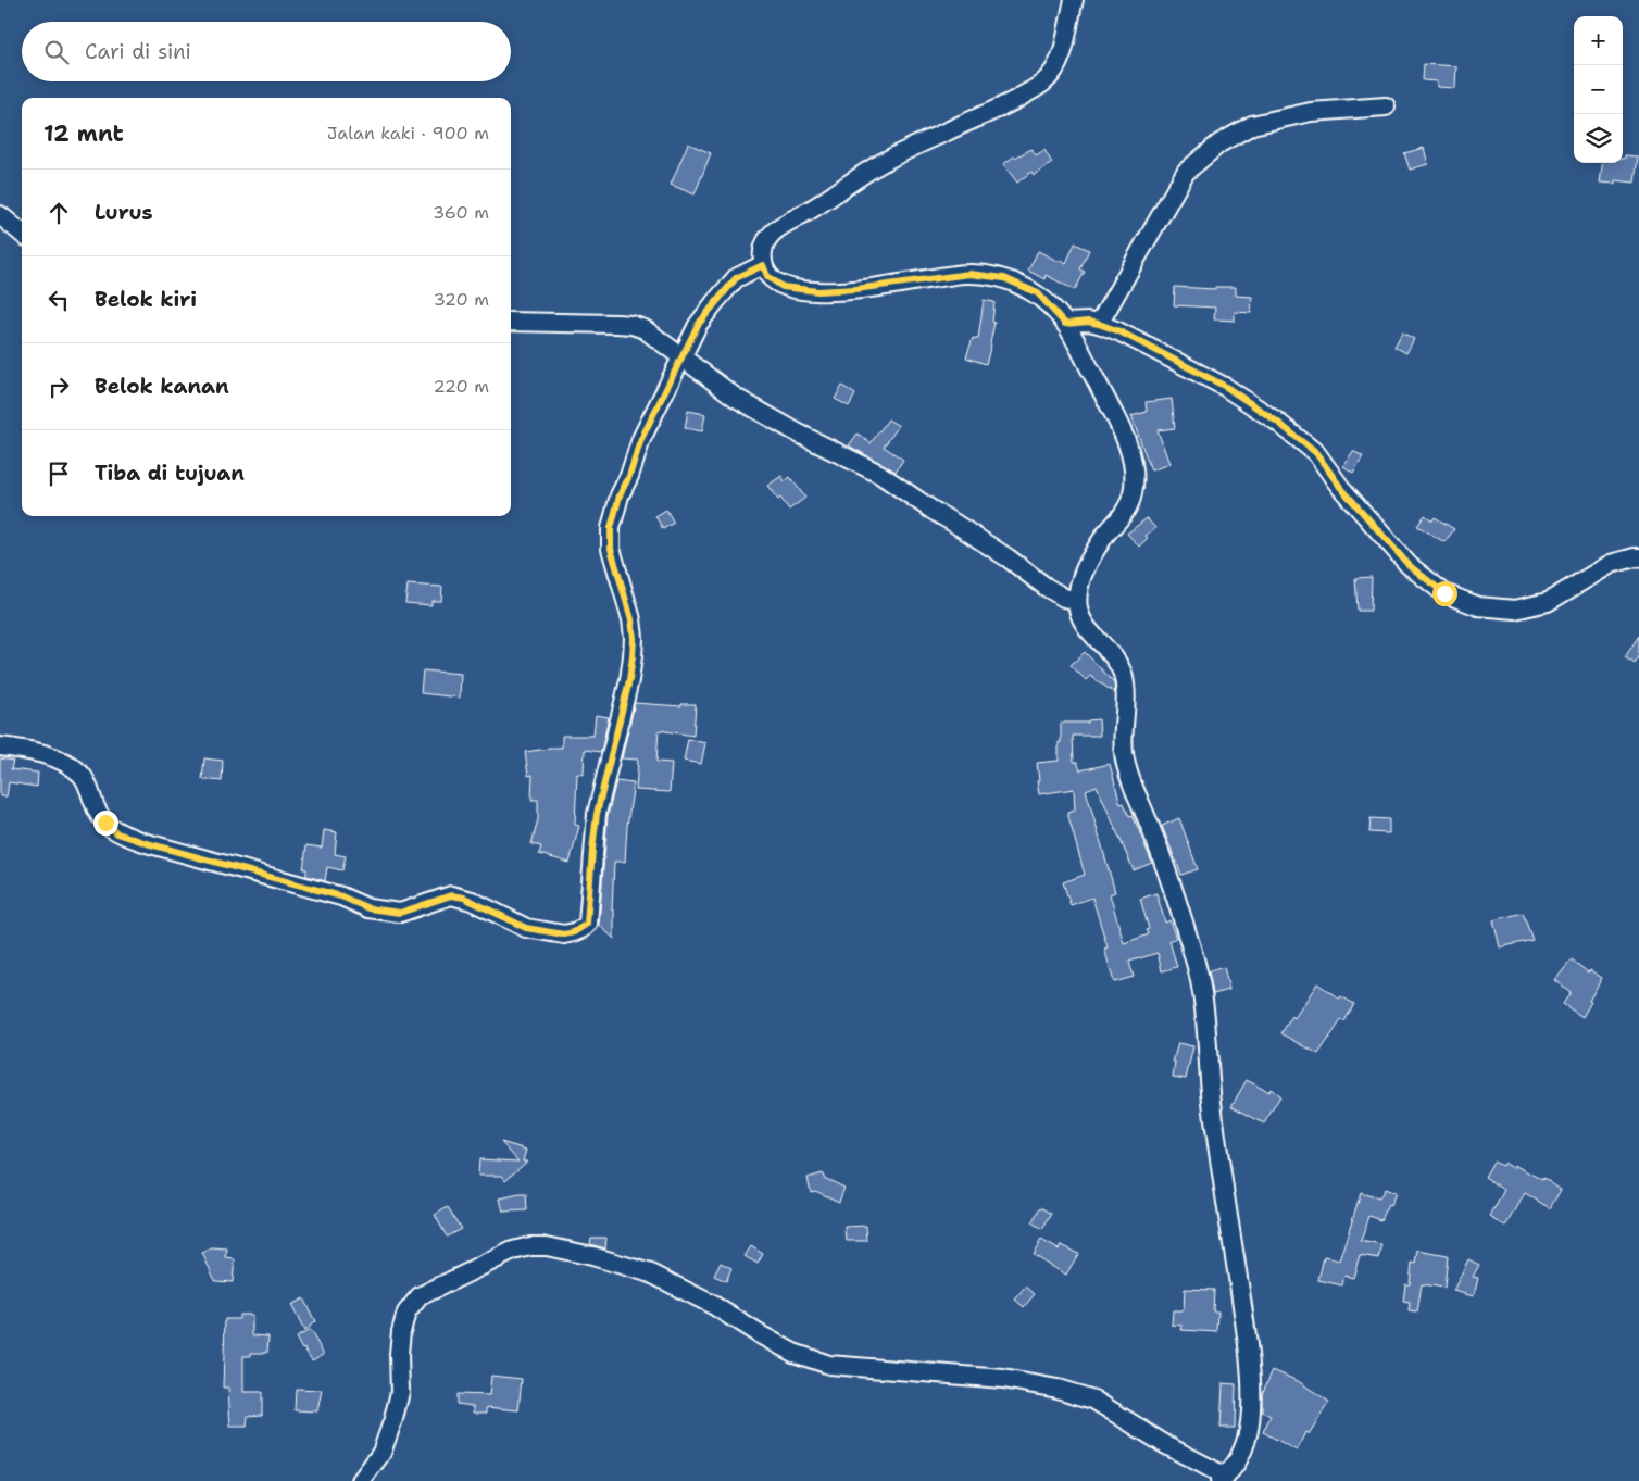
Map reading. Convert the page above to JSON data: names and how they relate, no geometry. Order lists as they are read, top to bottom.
{
  "page": {
    "map_buttons": ["+", "−"],
    "search": "Cari di sini",
    "heading": ["12 mnt", "Jalan kaki · 900 m"],
    "list": [
      ["Lurus", "360 m"],
      ["Belok kiri", "320 m"],
      ["Belok kanan", "220 m"],
      "Tiba di tujuan"
    ]
  }
}
